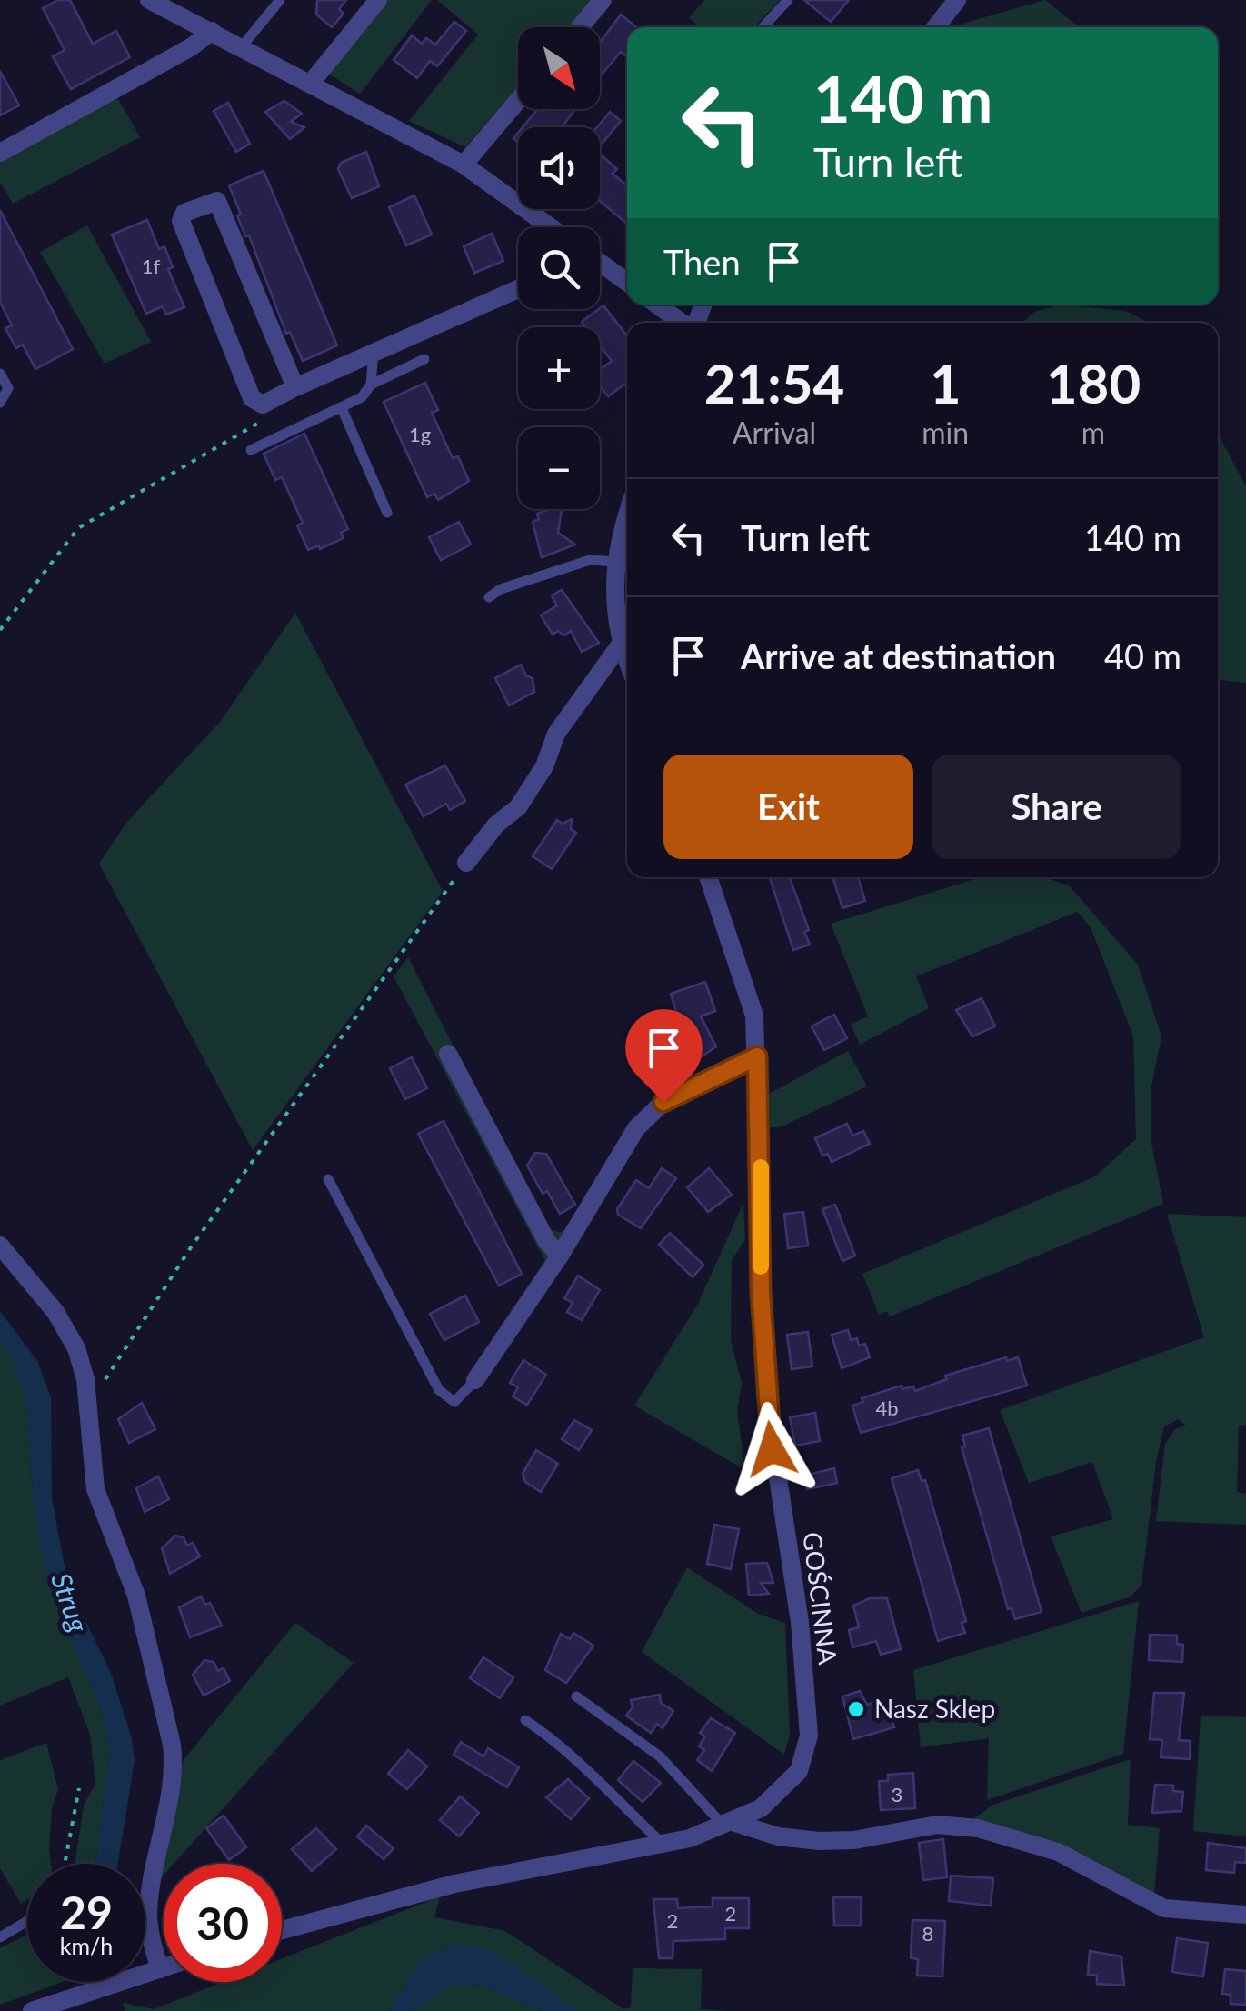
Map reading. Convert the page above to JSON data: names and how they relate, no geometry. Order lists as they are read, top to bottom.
{
  "streets": {
    "street": ["GOŚCINNA"]
  },
  "water": ["Strug"],
  "places": ["Nasz Sklep"],
  "house_numbers": [
    "1f",
    "1g",
    "4b",
    "3",
    "2",
    "2",
    "8"
  ],
  "north": "bottom right",
  "page": {
    "map_buttons": ["+", "−"],
    "turn": ["140 m", "Turn left"],
    "then": "Then",
    "eta": [
      "21:54",
      "Arrival",
      "1",
      "min",
      "180",
      "m"
    ],
    "list": [
      {
        "name": "Turn left",
        "value": "140 m"
      },
      {
        "name": "Arrive at destination",
        "value": "40 m"
      }
    ],
    "buttons": ["Exit", "Share"],
    "speed": "29 km/h",
    "limit": "30"
  }
}
